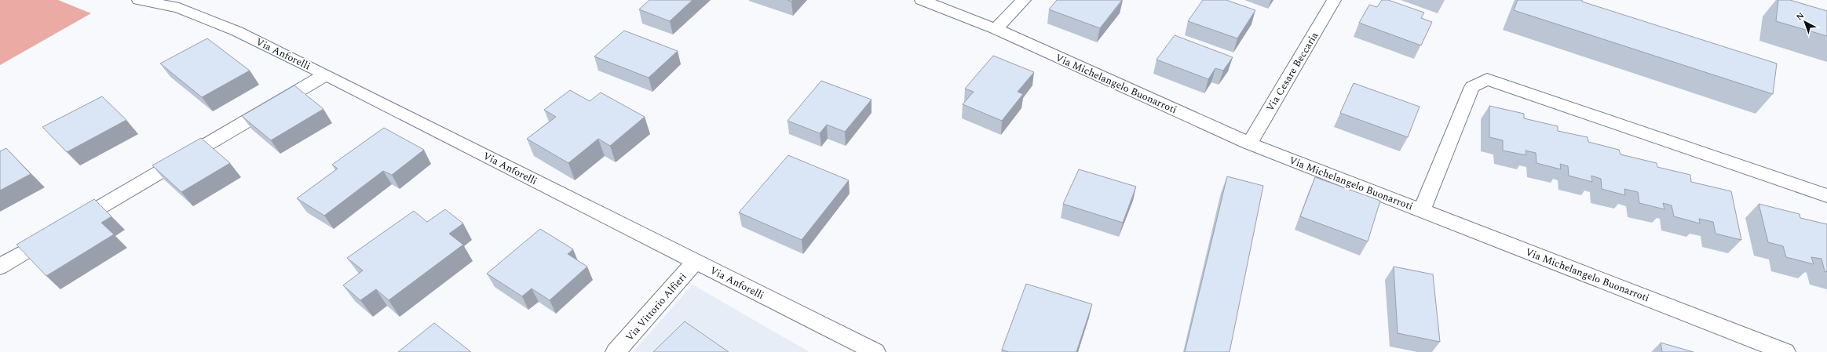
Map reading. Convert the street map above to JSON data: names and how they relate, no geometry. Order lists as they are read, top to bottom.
{
  "streets": {
    "street": [
      "Via Anforelli",
      "Via Cesare Beccaria",
      "Via Michelangelo Buonarroti",
      "Via Vittorio Alfieri"
    ]
  },
  "crossings": [
    ["Via Anforelli", "Via Vittorio Alfieri"],
    ["Via Cesare Beccaria", "Via Michelangelo Buonarroti"]
  ],
  "north": "top left"
}
